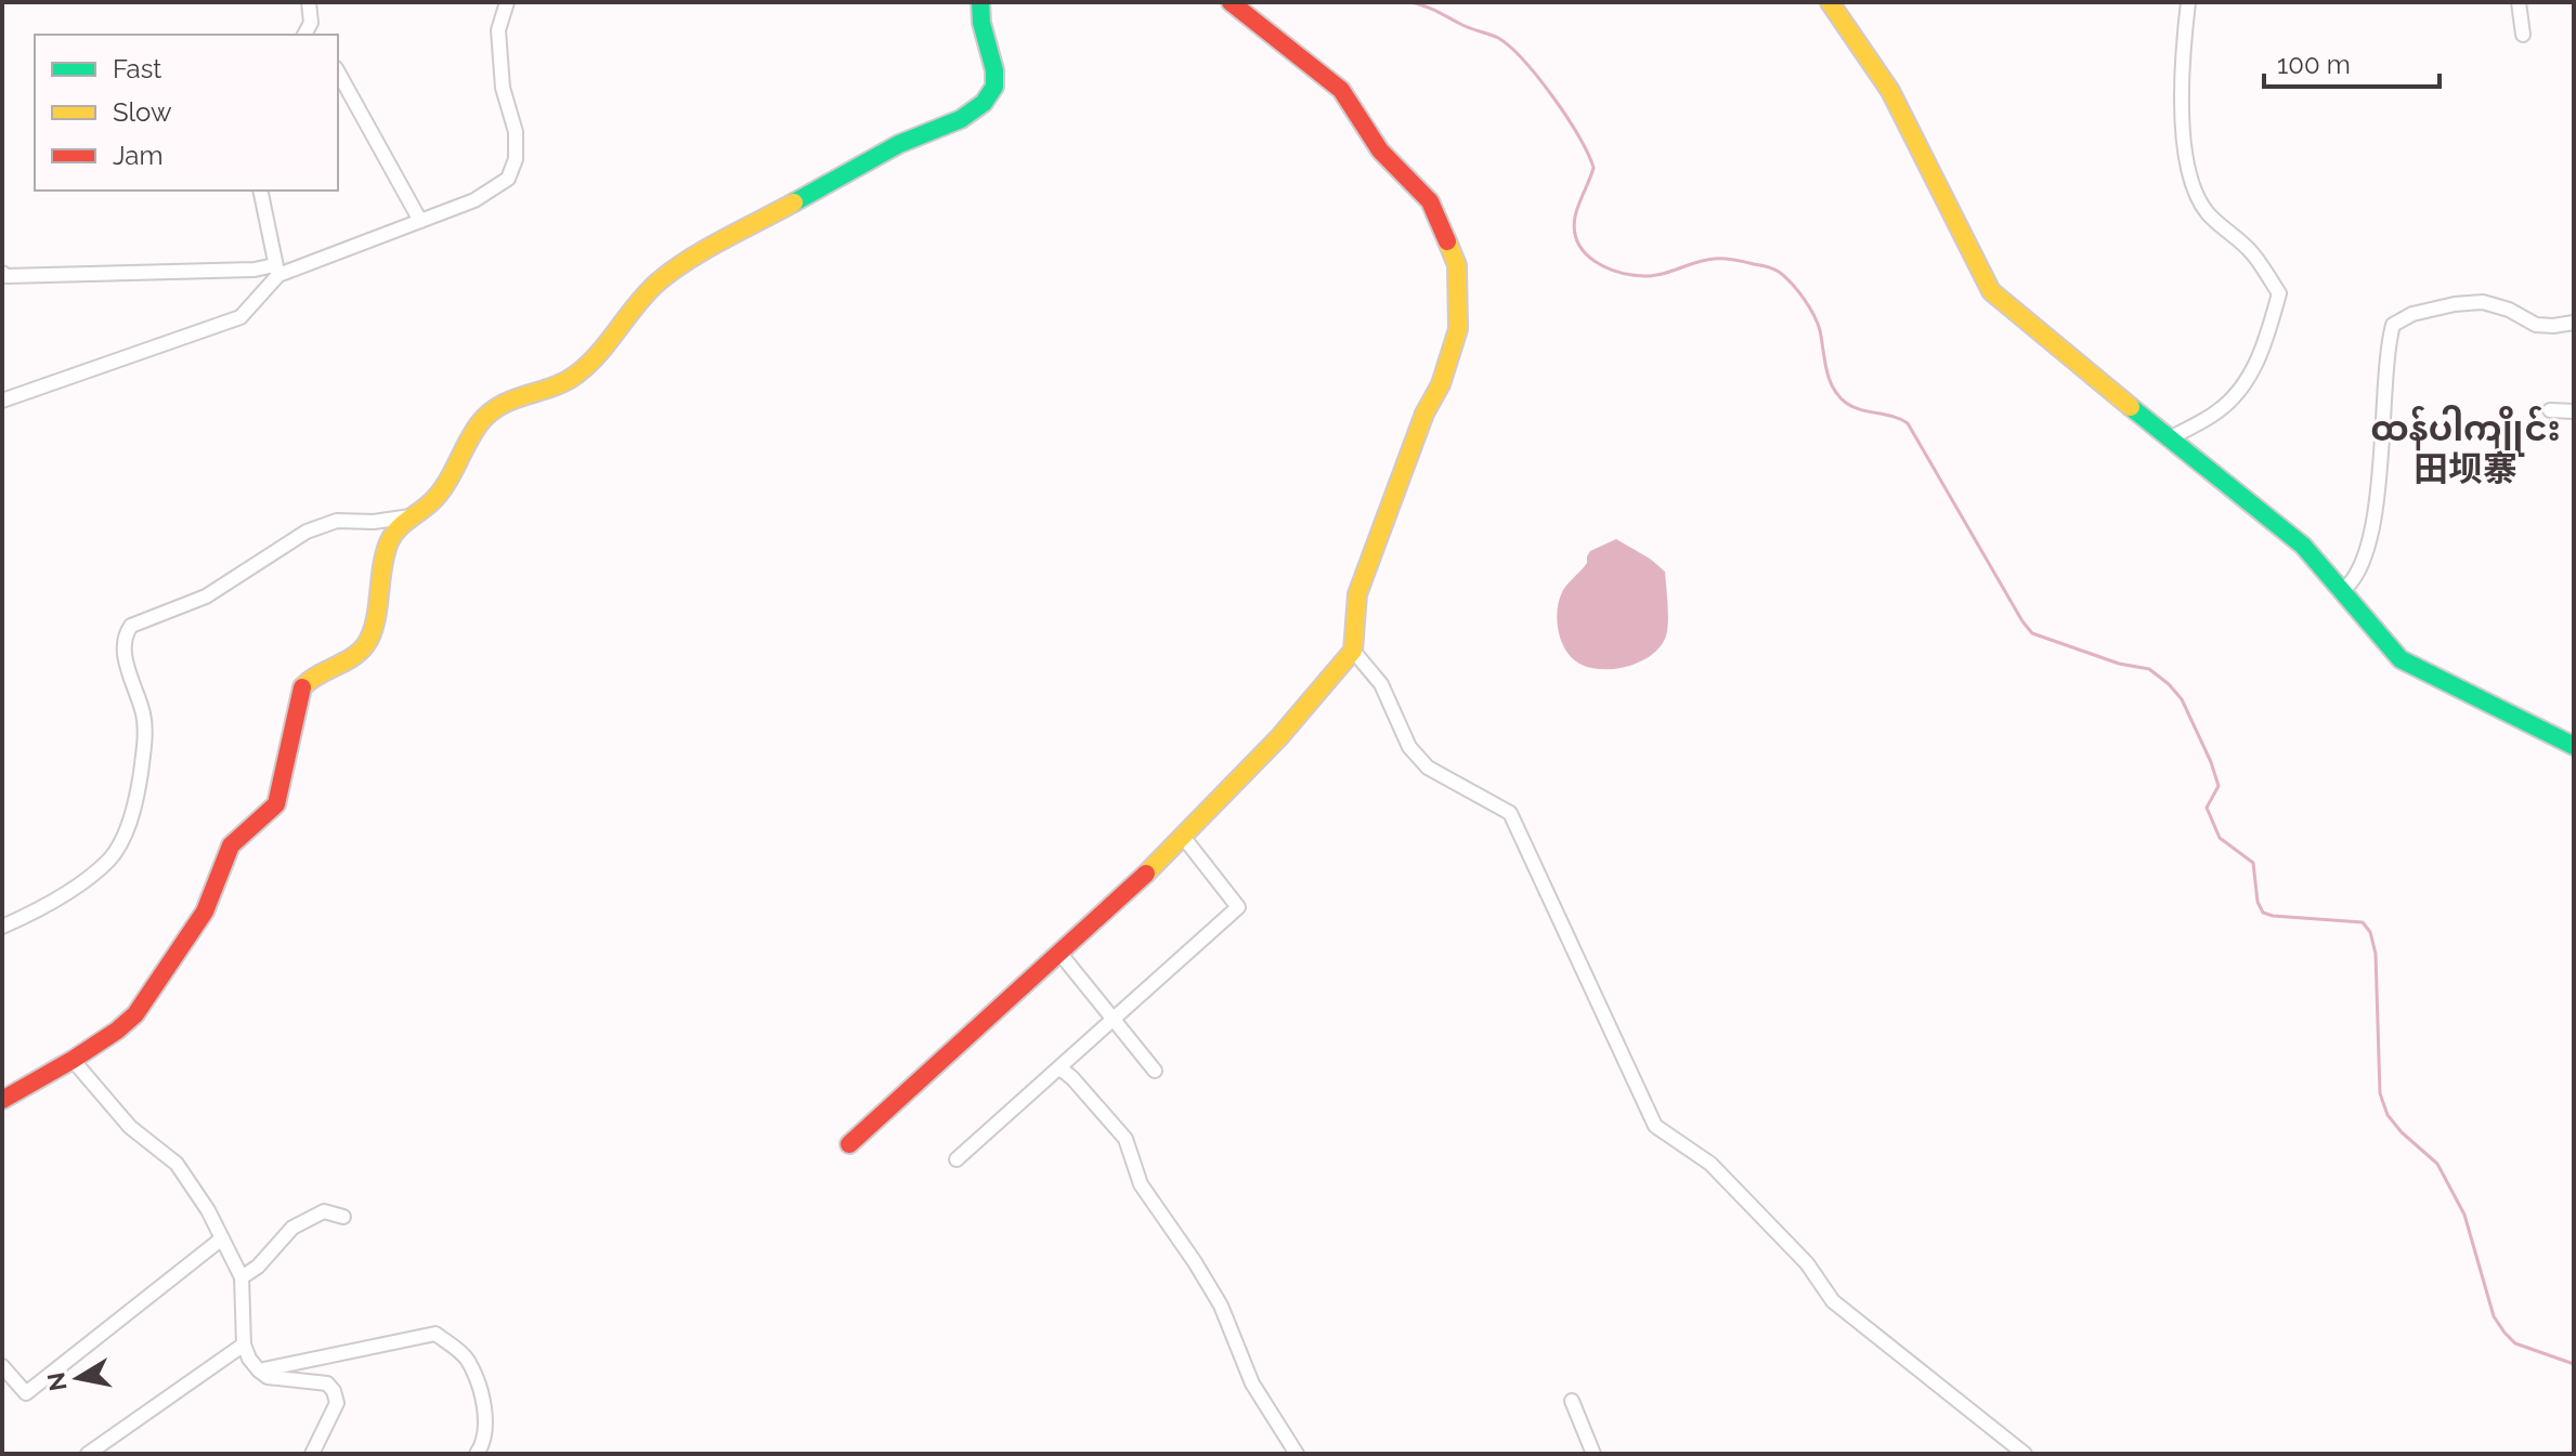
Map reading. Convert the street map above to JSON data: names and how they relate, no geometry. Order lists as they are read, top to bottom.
{
  "districts": ["ထန်ပါကျိုင်း 田坝寨"],
  "legend": ["Fast", "Slow", "Jam"],
  "scale_bar": "100 m",
  "north": "left"
}
